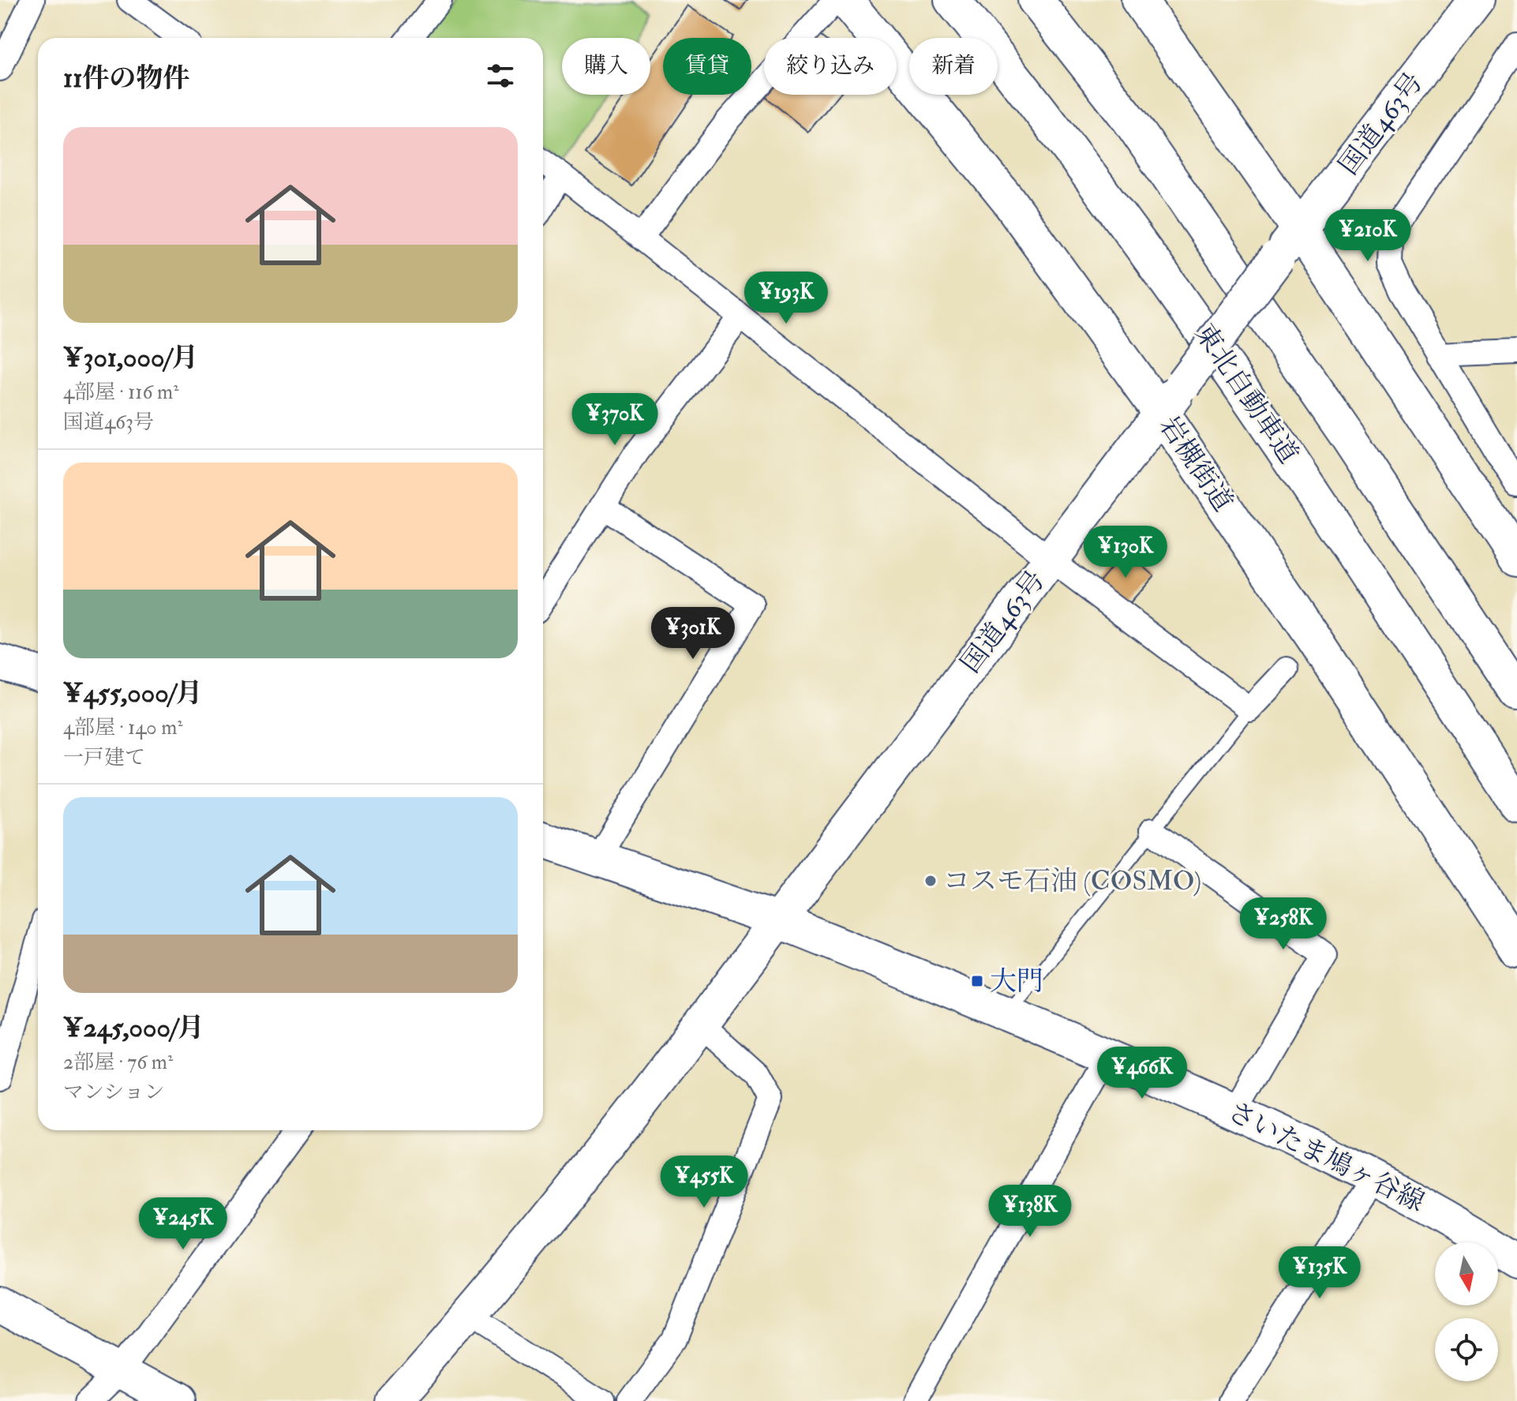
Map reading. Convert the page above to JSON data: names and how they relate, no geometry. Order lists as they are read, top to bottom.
{
  "streets": {
    "main road": [
      "国道463号",
      "東北自動車道",
      "岩槻街道",
      "さいたま鳩ヶ谷線"
    ]
  },
  "crossings": [
    ["国道463号", "岩槻街道"],
    ["国道463号", "さいたま鳩ヶ谷線"]
  ],
  "places": {
    "other": ["コスモ石油 (COSMO)"],
    "transit": ["大門"]
  },
  "north": "bottom",
  "page": {
    "chip": [
      "購入",
      "賃貸",
      "絞り込み",
      "新着"
    ],
    "heading": "11件の物件",
    "list": [
      {
        "name": "¥301,000/月",
        "note": "4部屋 · 116 m² · 国道463号"
      },
      {
        "name": "¥455,000/月",
        "note": "4部屋 · 140 m² · 一戸建て"
      },
      {
        "name": "¥245,000/月",
        "note": "2部屋 · 76 m² · マンション"
      }
    ],
    "price": [
      "¥210K",
      "¥193K",
      "¥370K",
      "¥130K",
      "¥301K",
      "¥258K",
      "¥466K",
      "¥455K",
      "¥138K",
      "¥245K",
      "¥135K"
    ]
  }
}
